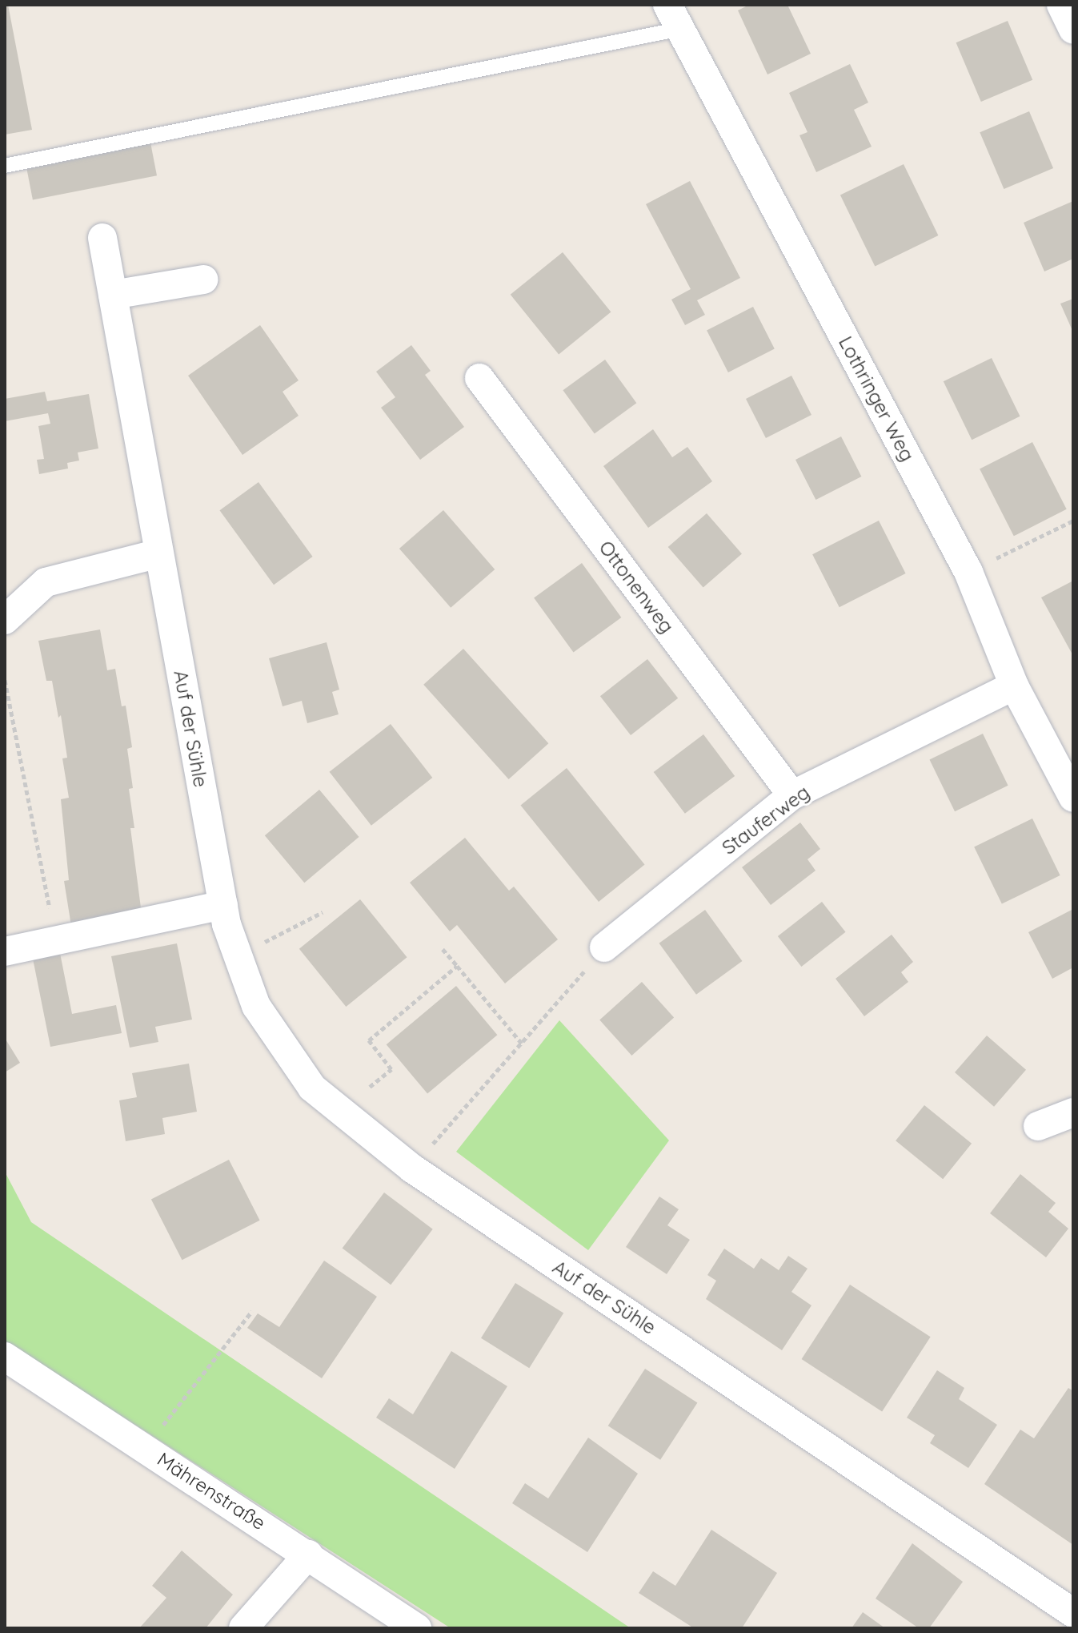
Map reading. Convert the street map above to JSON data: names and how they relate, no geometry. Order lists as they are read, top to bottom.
{
  "streets": {
    "street": [
      "Lothringer Weg",
      "Ottonenweg",
      "Auf der Sühle",
      "Stauferweg",
      "Mährenstraße"
    ]
  },
  "crossings": [
    ["Lothringer Weg", "Stauferweg"],
    ["Ottonenweg", "Stauferweg"]
  ]
}
